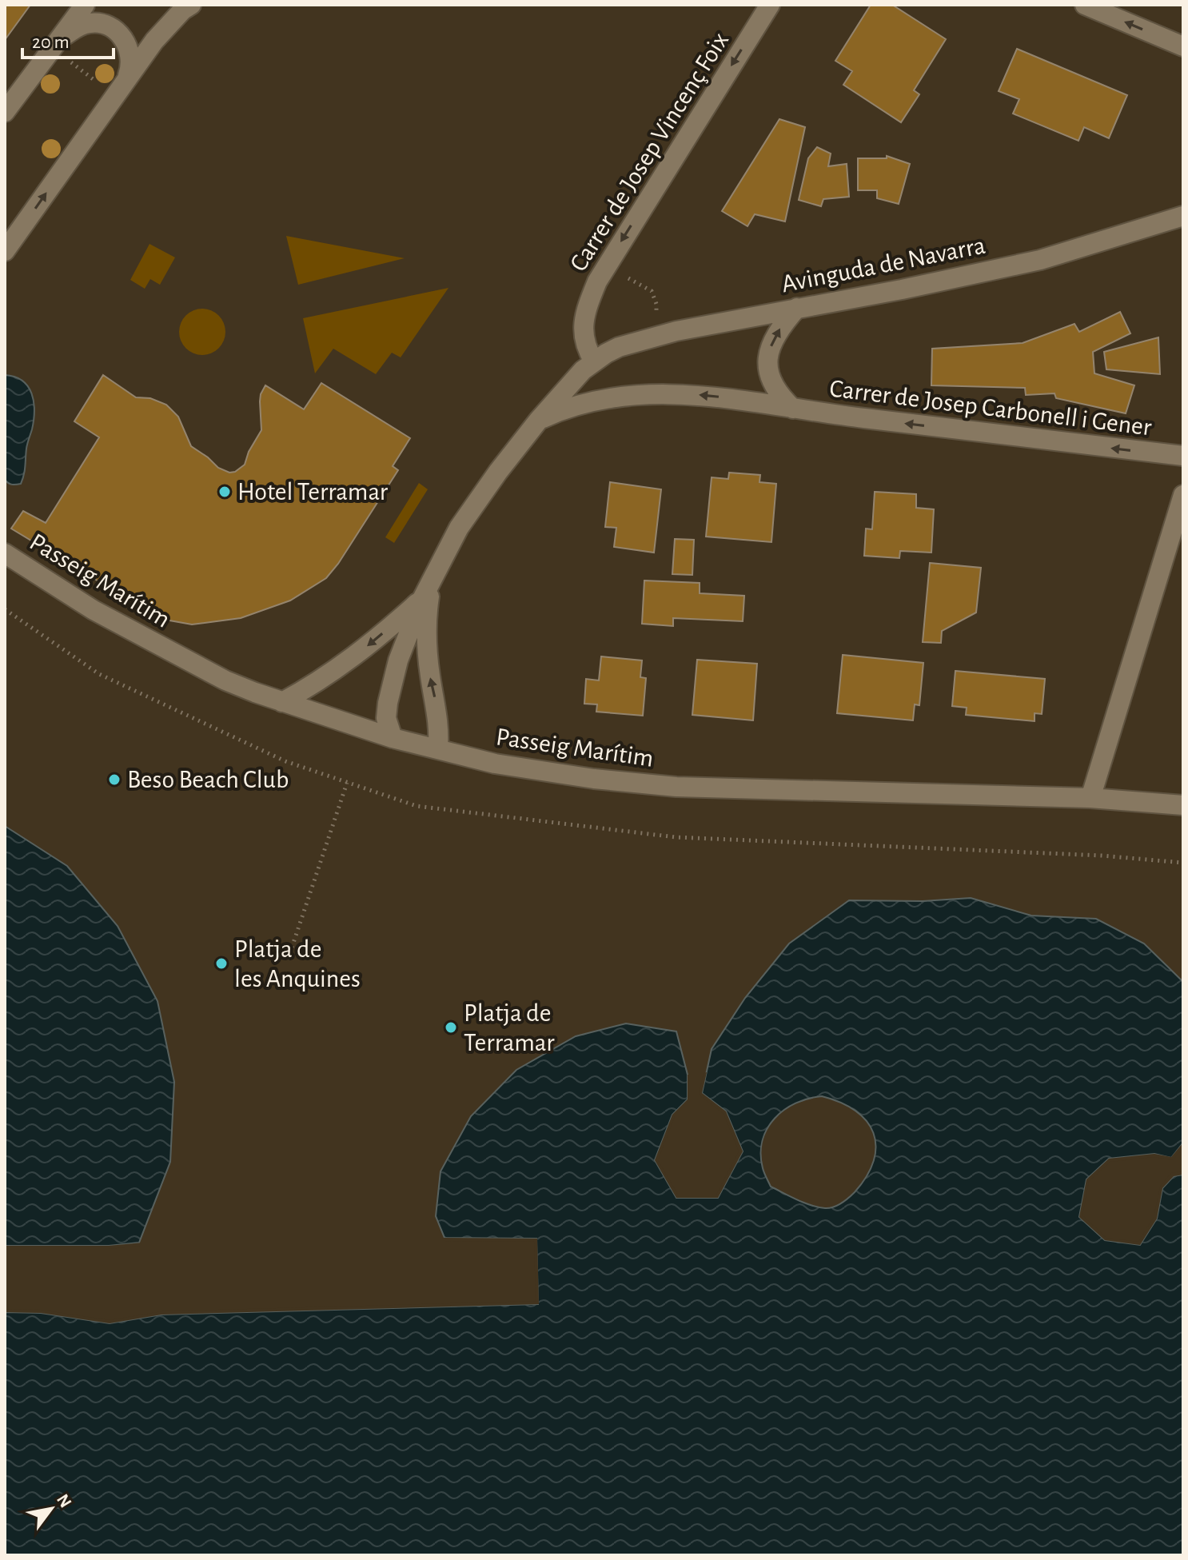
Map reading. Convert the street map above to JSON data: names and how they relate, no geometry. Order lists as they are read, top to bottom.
{
  "streets": {
    "street": [
      "Carrer de Josep Vincenç Foix",
      "Avinguda de Navarra",
      "Carrer de Josep Carbonell i Gener",
      "Passeig Marítim"
    ]
  },
  "crossings": [
    ["Carrer de Josep Vincenç Foix", "Avinguda de Navarra"],
    ["Avinguda de Navarra", "Carrer de Josep Carbonell i Gener"]
  ],
  "one_way": ["Carrer de Josep Vincenç Foix", "Carrer de Josep Carbonell i Gener"],
  "places": [
    "Hotel Terramar",
    "Beso Beach Club",
    "Platja de les Anquines",
    "Platja de Terramar"
  ],
  "scale_bar": "20 m",
  "north": "top right"
}
